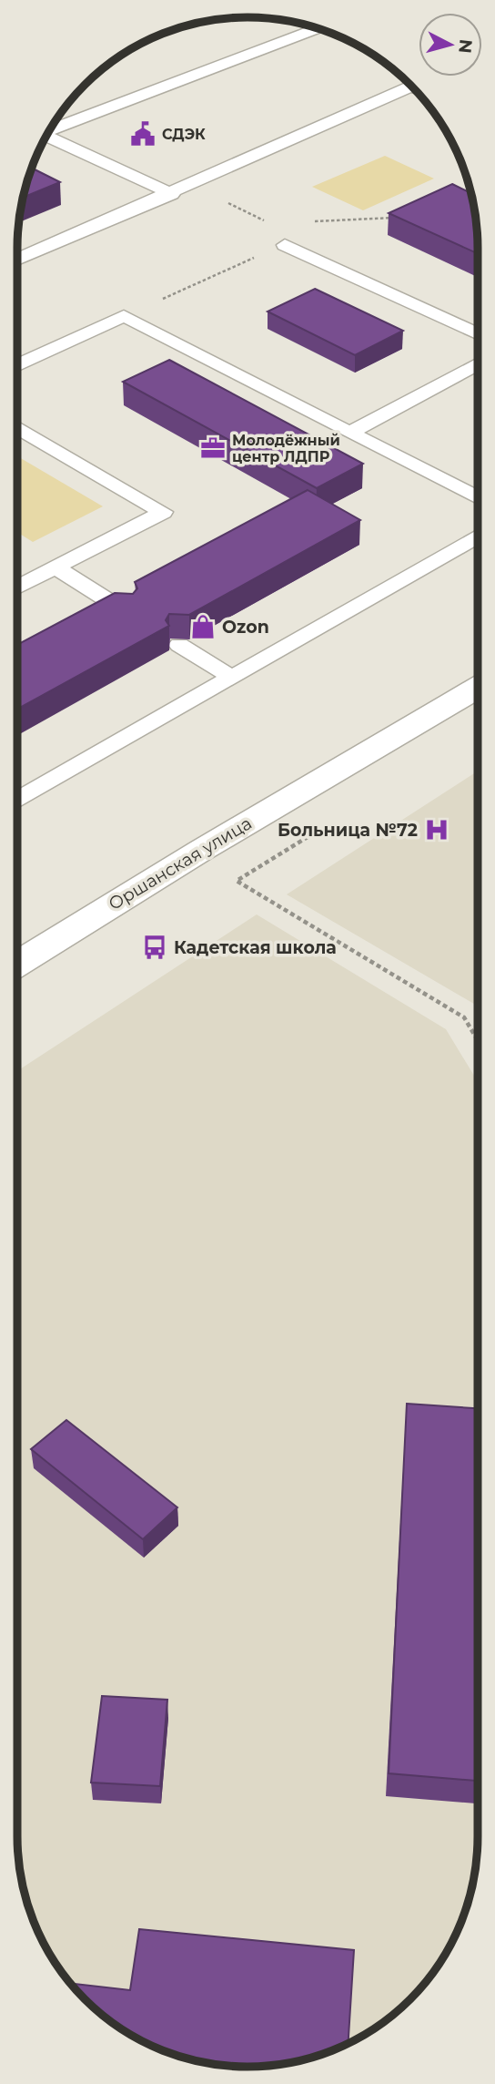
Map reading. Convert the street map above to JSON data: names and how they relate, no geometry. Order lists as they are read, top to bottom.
{
  "streets": {
    "street": ["Оршанская улица"]
  },
  "places": {
    "public building": ["СДЭК"],
    "office": ["Молодёжный центр ЛДПР"],
    "shop": ["Ozon"],
    "hospital": ["Больница №72"],
    "bus stop": ["Кадетская школа"]
  },
  "north": "right"
}
